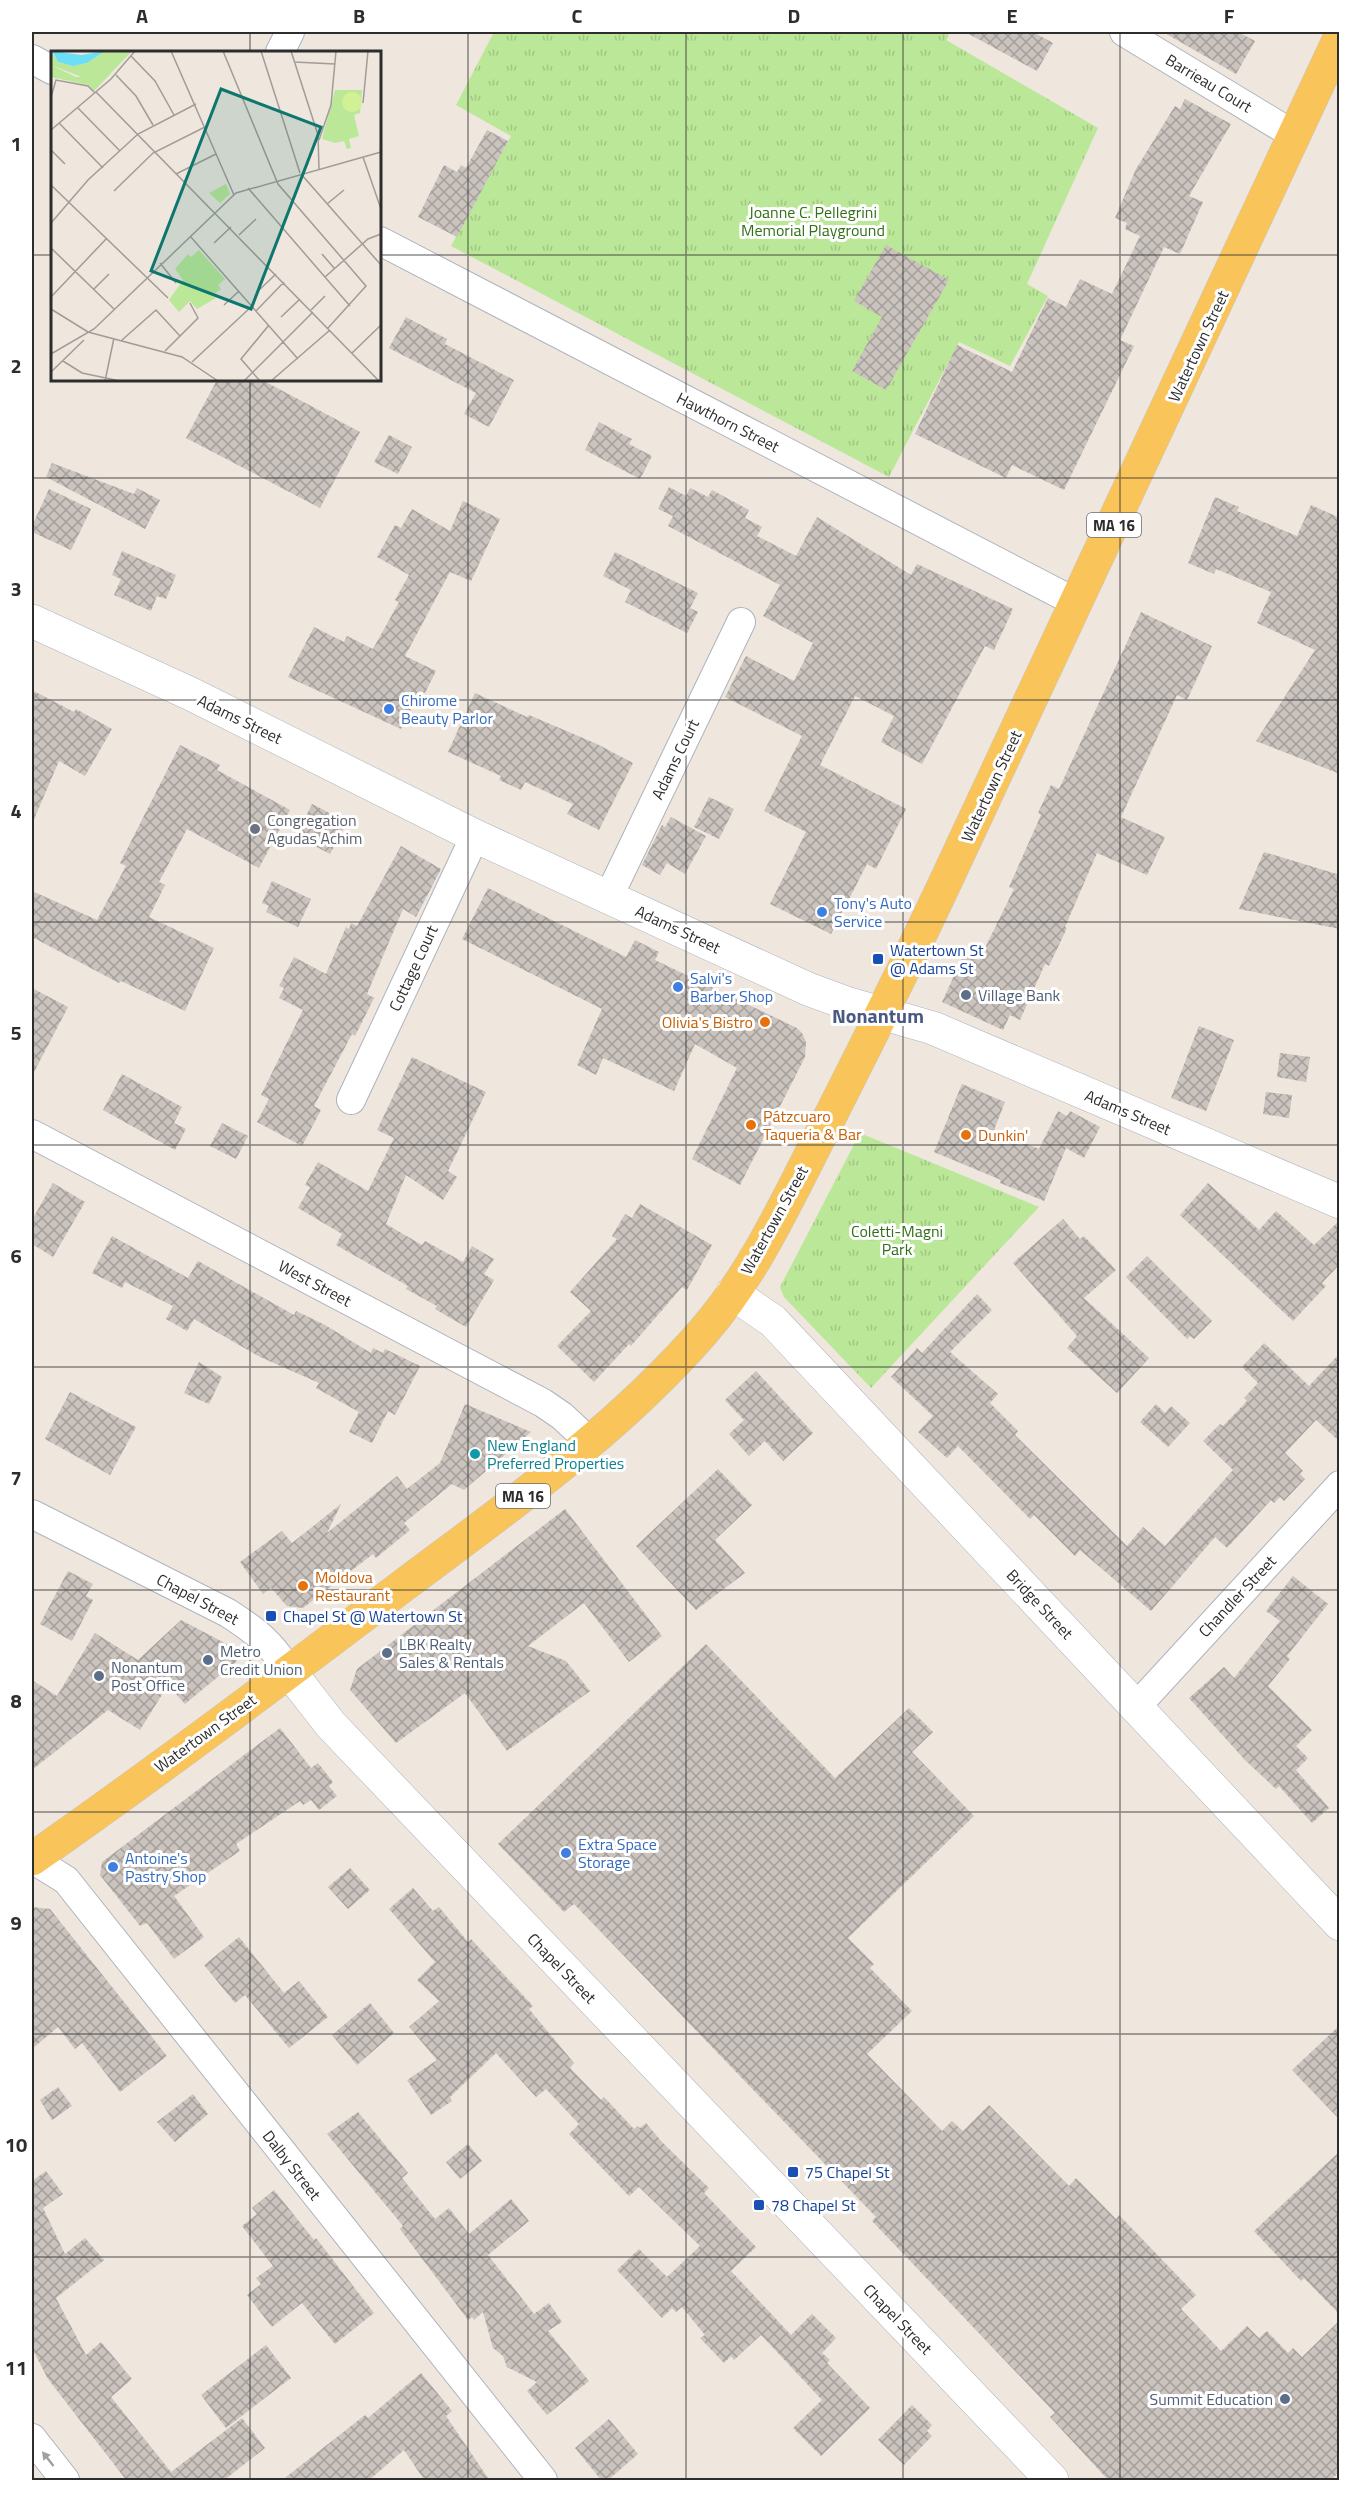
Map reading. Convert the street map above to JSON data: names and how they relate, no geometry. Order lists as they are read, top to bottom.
{
  "streets": {
    "main road": ["Watertown Street", "MA 16"],
    "street": [
      "Barrieau Court",
      "Hawthorn Street",
      "Adams Street",
      "Adams Court",
      "Cottage Court",
      "West Street",
      "Chandler Street",
      "Chapel Street",
      "Bridge Street",
      "Dalby Street"
    ]
  },
  "crossings": [
    ["Barrieau Court", "Watertown Street"],
    ["Watertown Street", "Hawthorn Street"],
    ["Watertown Street", "Adams Street"],
    ["Watertown Street", "West Street"],
    ["Watertown Street", "Chapel Street"],
    ["Watertown Street", "Bridge Street"],
    ["Watertown Street", "Dalby Street"],
    ["Adams Street", "Adams Court"],
    ["Adams Street", "Cottage Court"],
    ["Chandler Street", "Bridge Street"]
  ],
  "districts": ["Nonantum"],
  "parks": ["Joanne C. Pellegrini Memorial Playground", "Coletti-Magni Park"],
  "places": {
    "other": [
      "Chirome Beauty Parlor",
      "Congregation Agudas Achim",
      "Tony's Auto Service",
      "Salvi's Barber Shop",
      "Village Bank",
      "Olivia's Bistro",
      "Pátzcuaro Taqueria & Bar",
      "Dunkin'",
      "New England Preferred Properties",
      "Moldova Restaurant",
      "LBK Realty Sales & Rentals",
      "Metro Credit Union",
      "Nonantum Post Office",
      "Extra Space Storage",
      "Antoine's Pastry Shop",
      "Summit Education"
    ],
    "transit": [
      "Watertown St @ Adams St",
      "Chapel St @ Watertown St",
      "75 Chapel St",
      "78 Chapel St"
    ]
  },
  "grid": {
    "columns": [
      "A",
      "B",
      "C",
      "D",
      "E",
      "F"
    ],
    "rows": [
      "1",
      "2",
      "3",
      "4",
      "5",
      "6",
      "7",
      "8",
      "9",
      "10",
      "11"
    ]
  }
}
